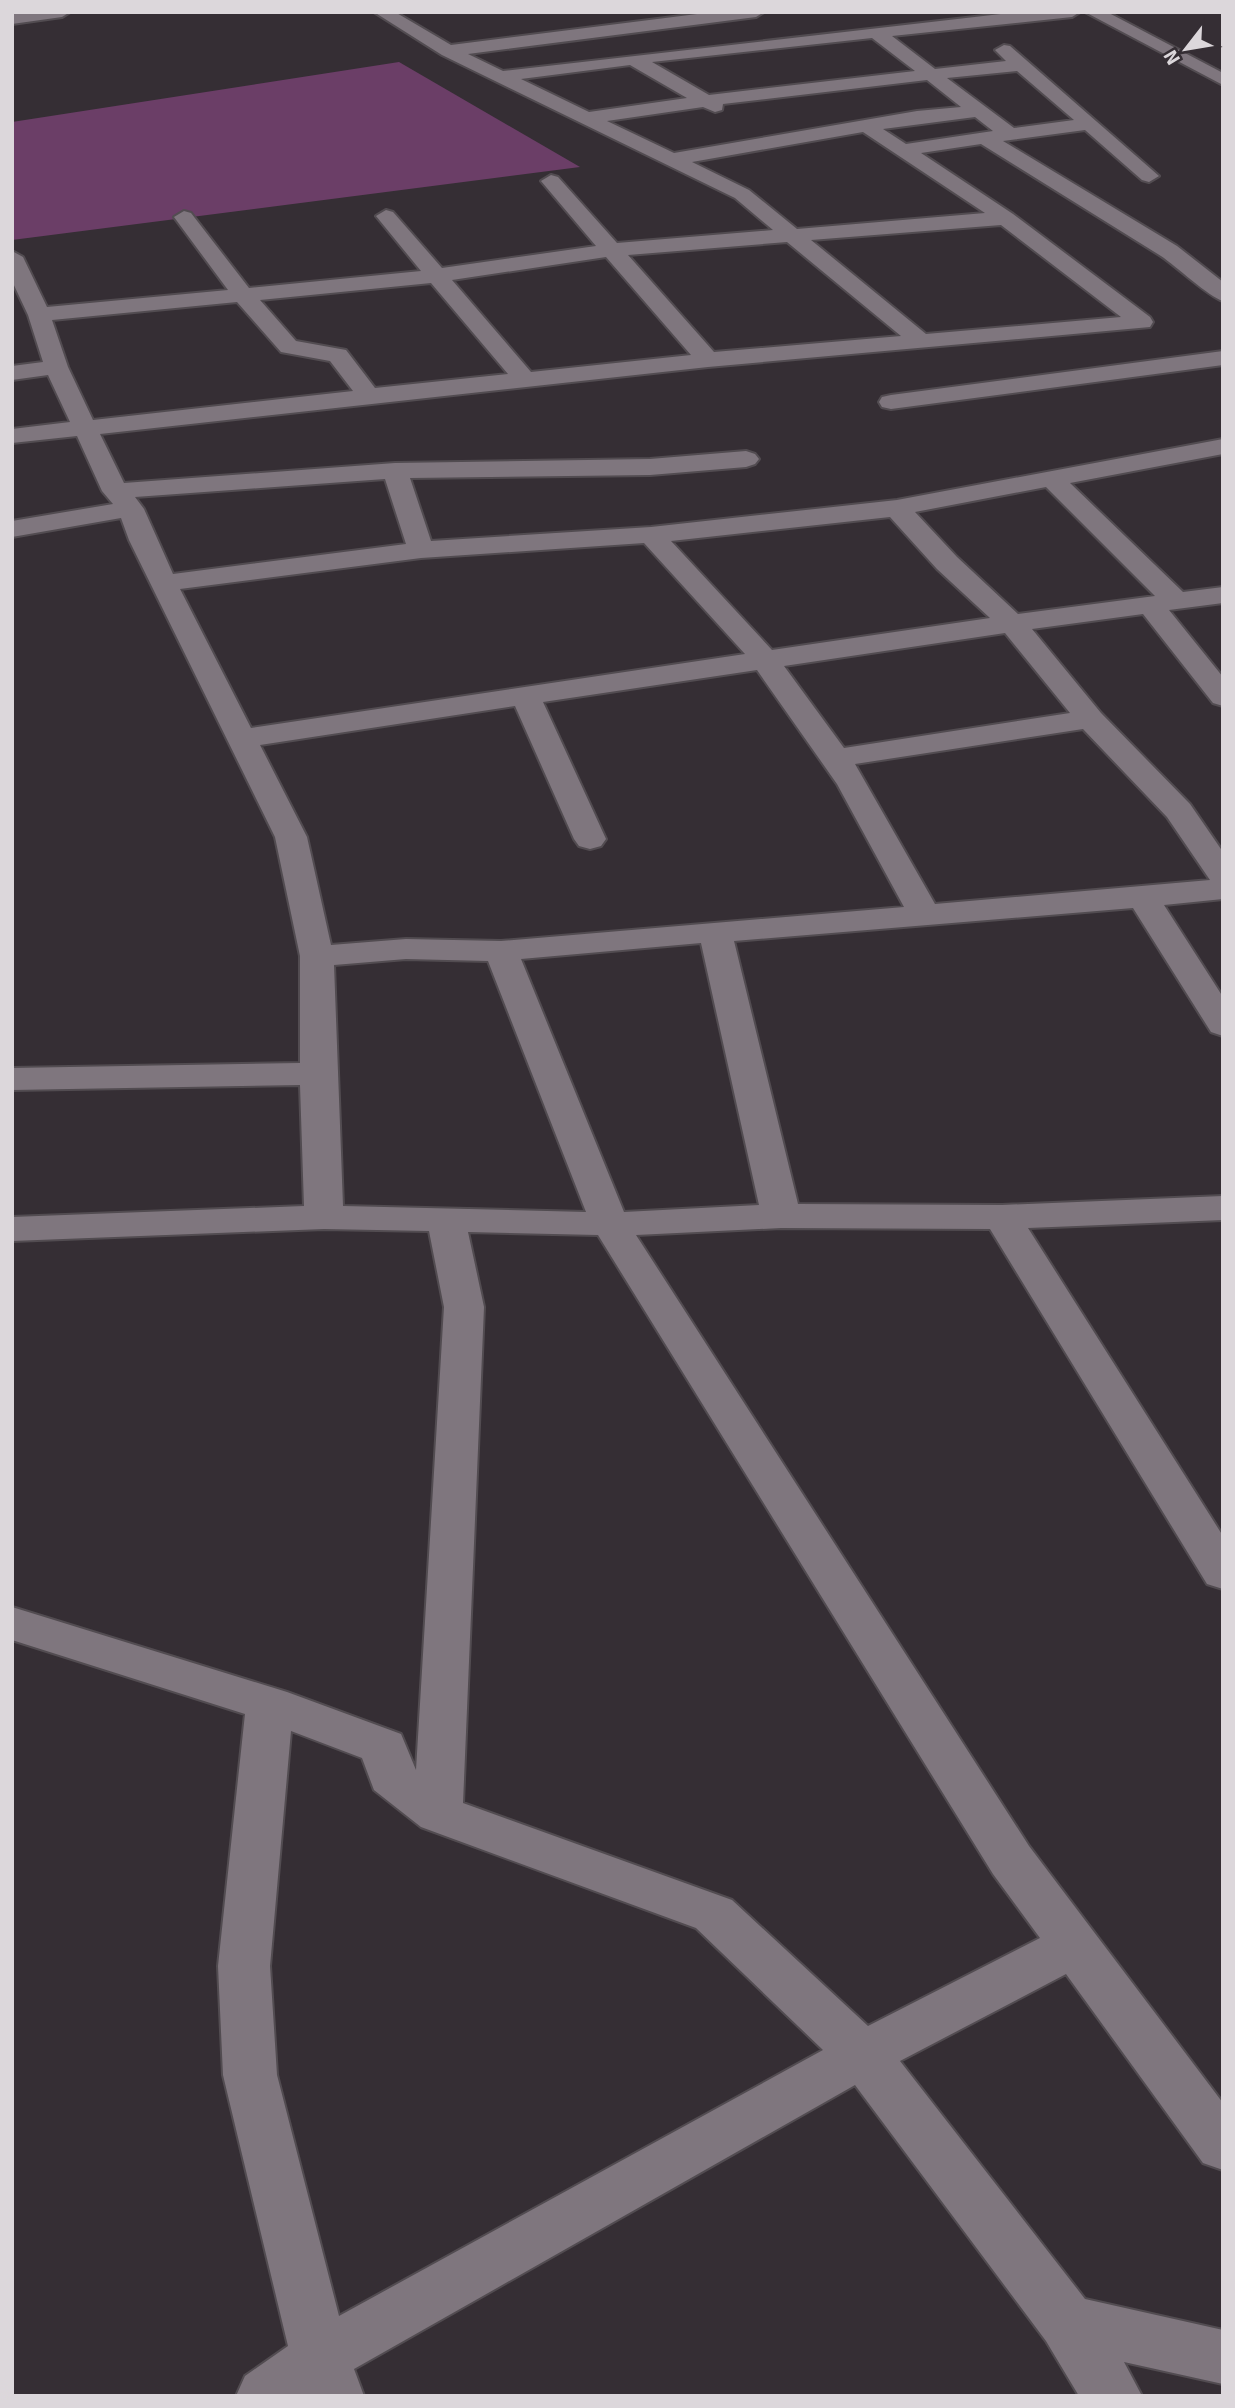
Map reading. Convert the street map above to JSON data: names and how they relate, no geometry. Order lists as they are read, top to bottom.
{
  "north": "bottom left"
}
